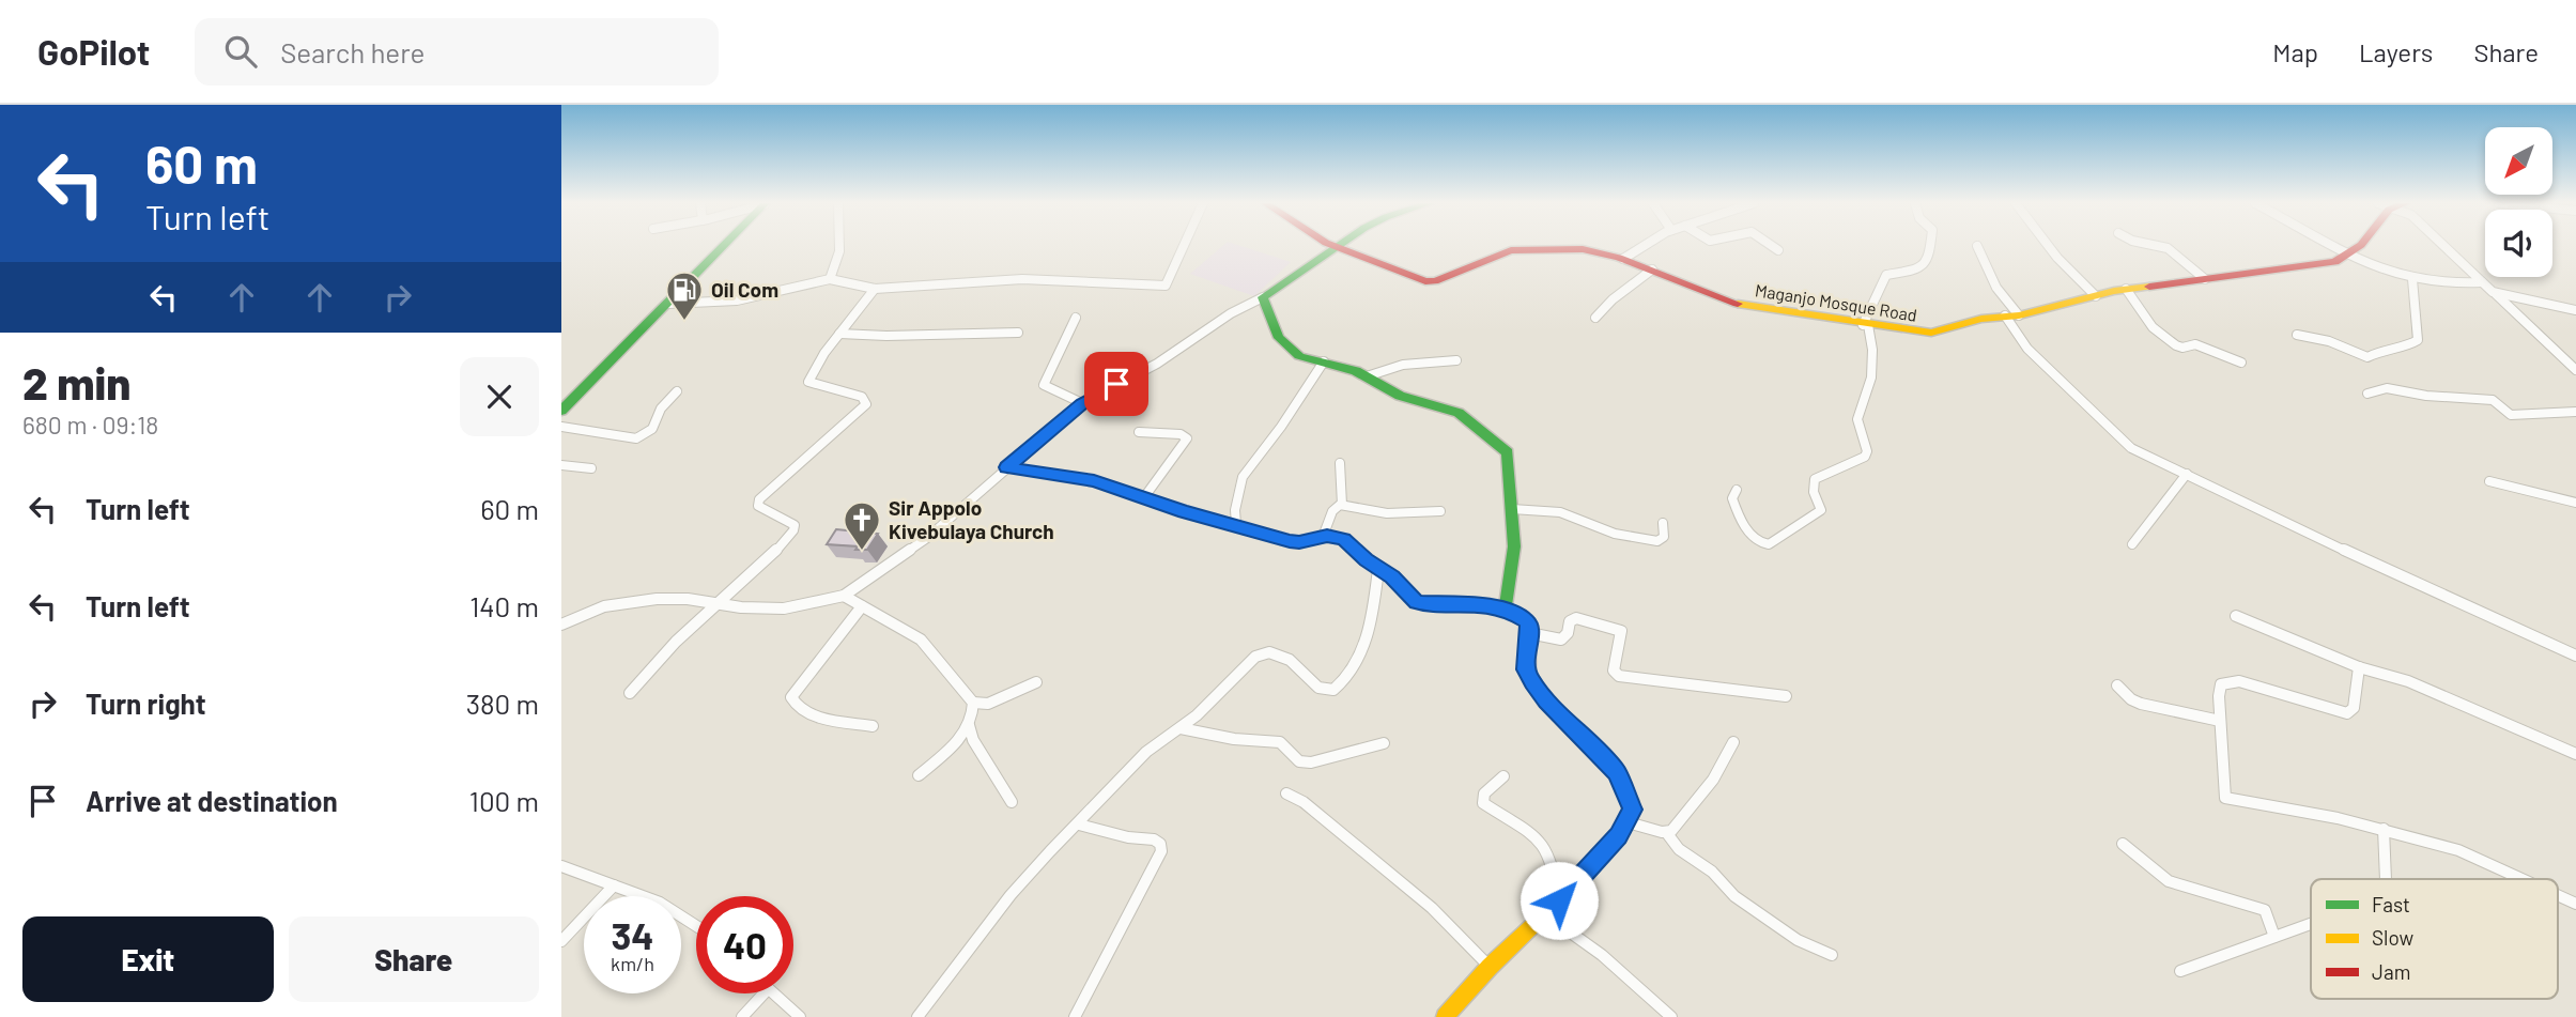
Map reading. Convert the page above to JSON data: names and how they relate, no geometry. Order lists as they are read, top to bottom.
{
  "streets": {
    "street": ["Maganjo Mosque Road"]
  },
  "places": {
    "fuel station": ["Oil Com"],
    "church": ["Sir Appolo Kivebulaya Church"]
  },
  "legend": ["Fast", "Slow", "Jam"],
  "north": "bottom left",
  "page": {
    "header": "GoPilot",
    "search": "Search here",
    "nav": ["Map", "Layers", "Share"],
    "turn": ["60 m", "Turn left"],
    "heading": ["2 min", "680 m · 09:18"],
    "list": [
      {
        "name": "Turn left",
        "value": "60 m"
      },
      {
        "name": "Turn left",
        "value": "140 m"
      },
      {
        "name": "Turn right",
        "value": "380 m"
      },
      {
        "name": "Arrive at destination",
        "value": "100 m"
      }
    ],
    "speed": "34 km/h",
    "limit": "40",
    "buttons": ["Exit", "Share"]
  }
}
